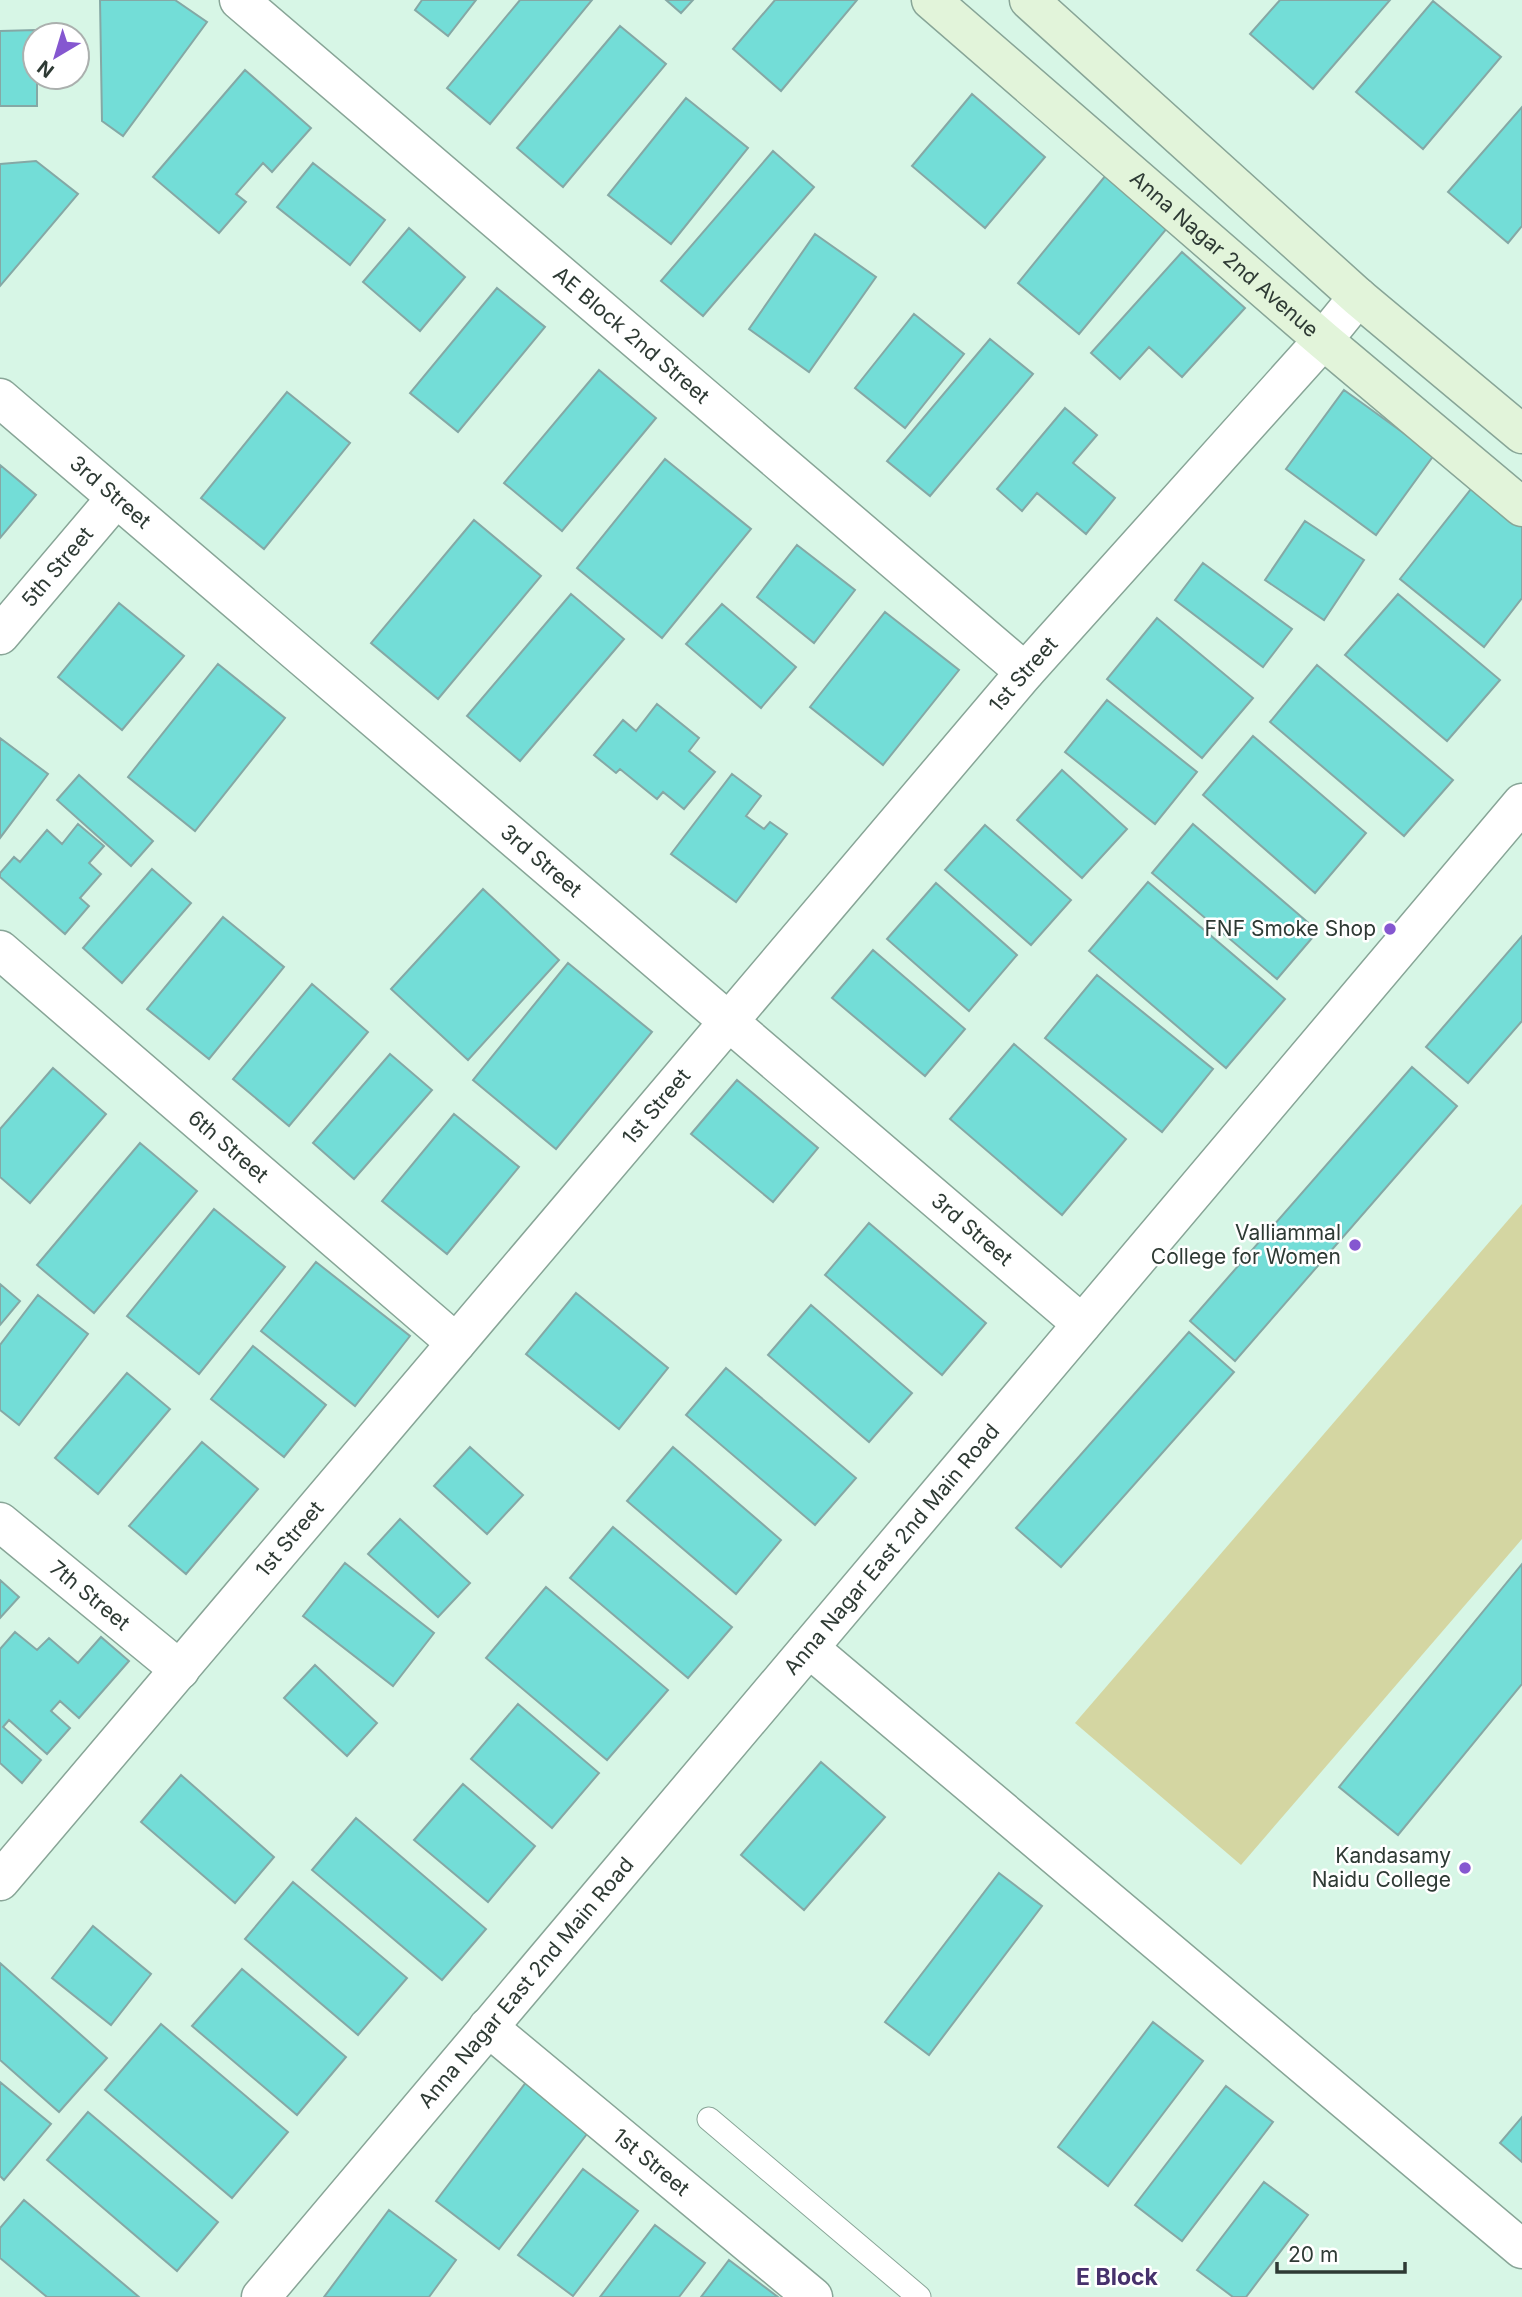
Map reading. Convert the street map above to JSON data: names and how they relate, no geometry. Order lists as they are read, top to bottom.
{
  "streets": {
    "main road": ["Anna Nagar 2nd Avenue"],
    "street": [
      "AE Block 2nd Street",
      "3rd Street",
      "5th Street",
      "1st Street",
      "6th Street",
      "Anna Nagar East 2nd Main Road",
      "7th Street"
    ]
  },
  "crossings": [
    ["Anna Nagar 2nd Avenue", "1st Street"],
    ["AE Block 2nd Street", "1st Street"],
    ["3rd Street", "5th Street"],
    ["3rd Street", "1st Street"],
    ["3rd Street", "Anna Nagar East 2nd Main Road"],
    ["1st Street", "6th Street"],
    ["1st Street", "Anna Nagar East 2nd Main Road"],
    ["1st Street", "7th Street"]
  ],
  "districts": ["E Block"],
  "places": ["FNF Smoke Shop", "Valliammal College for Women", "Kandasamy Naidu College"],
  "scale_bar": "20 m",
  "north": "bottom left"
}
